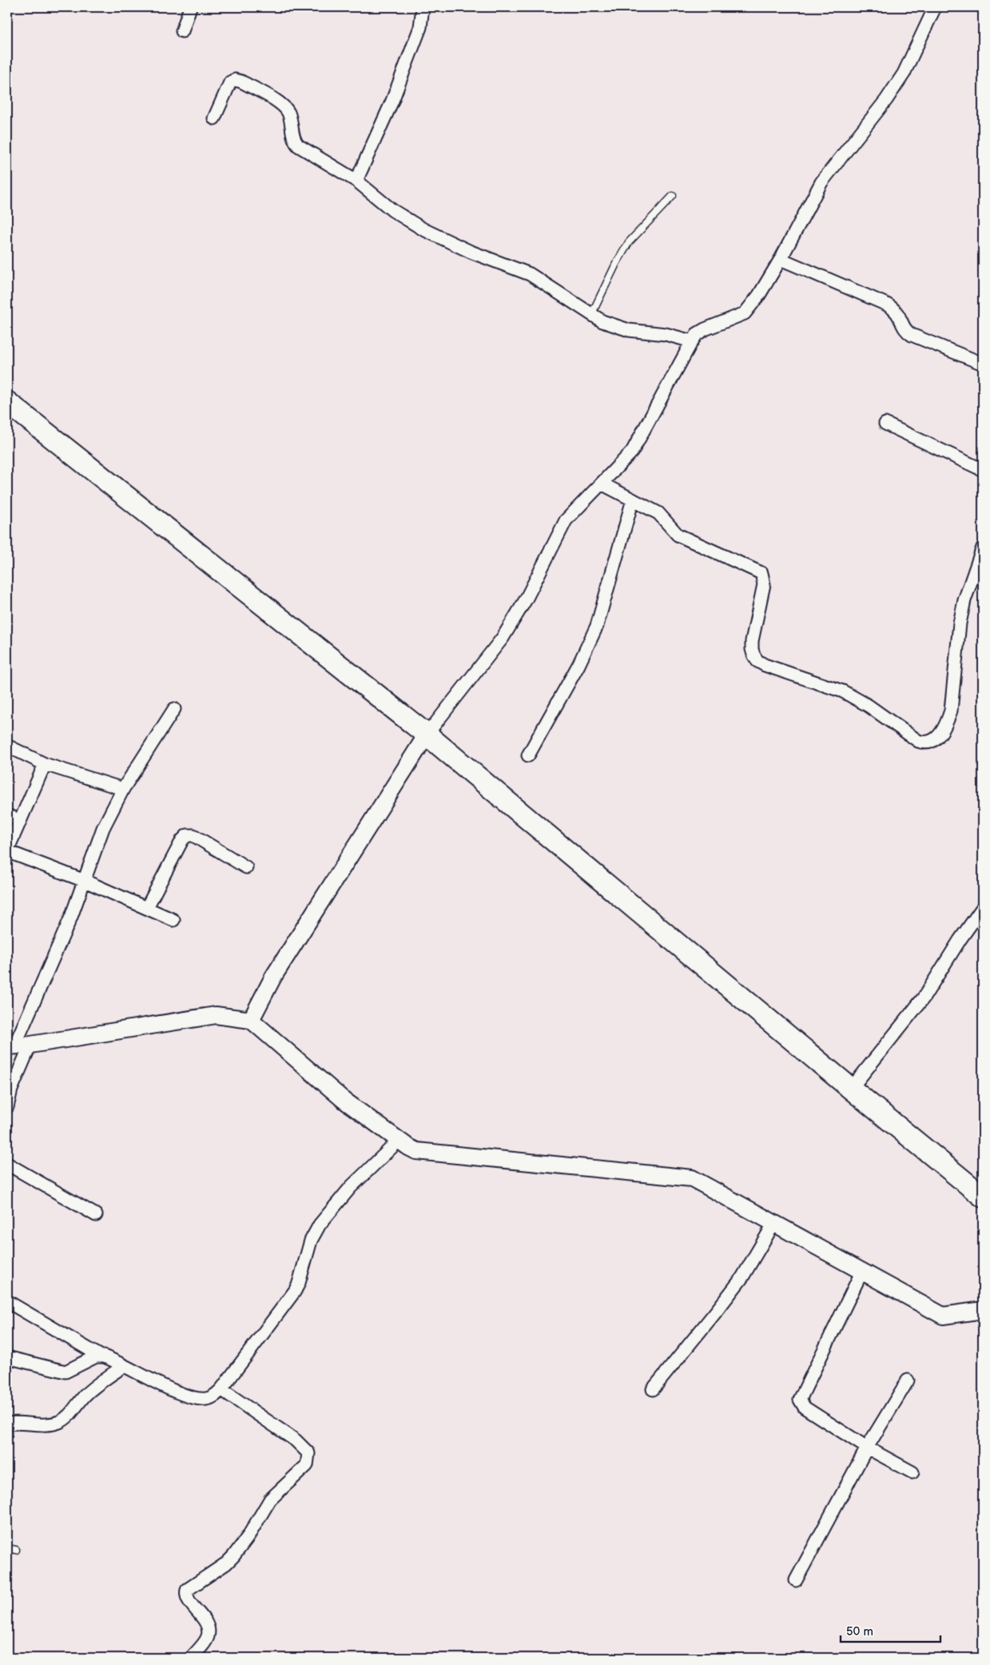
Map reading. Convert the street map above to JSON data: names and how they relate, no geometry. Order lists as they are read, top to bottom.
{
  "scale_bar": "50 m"
}
